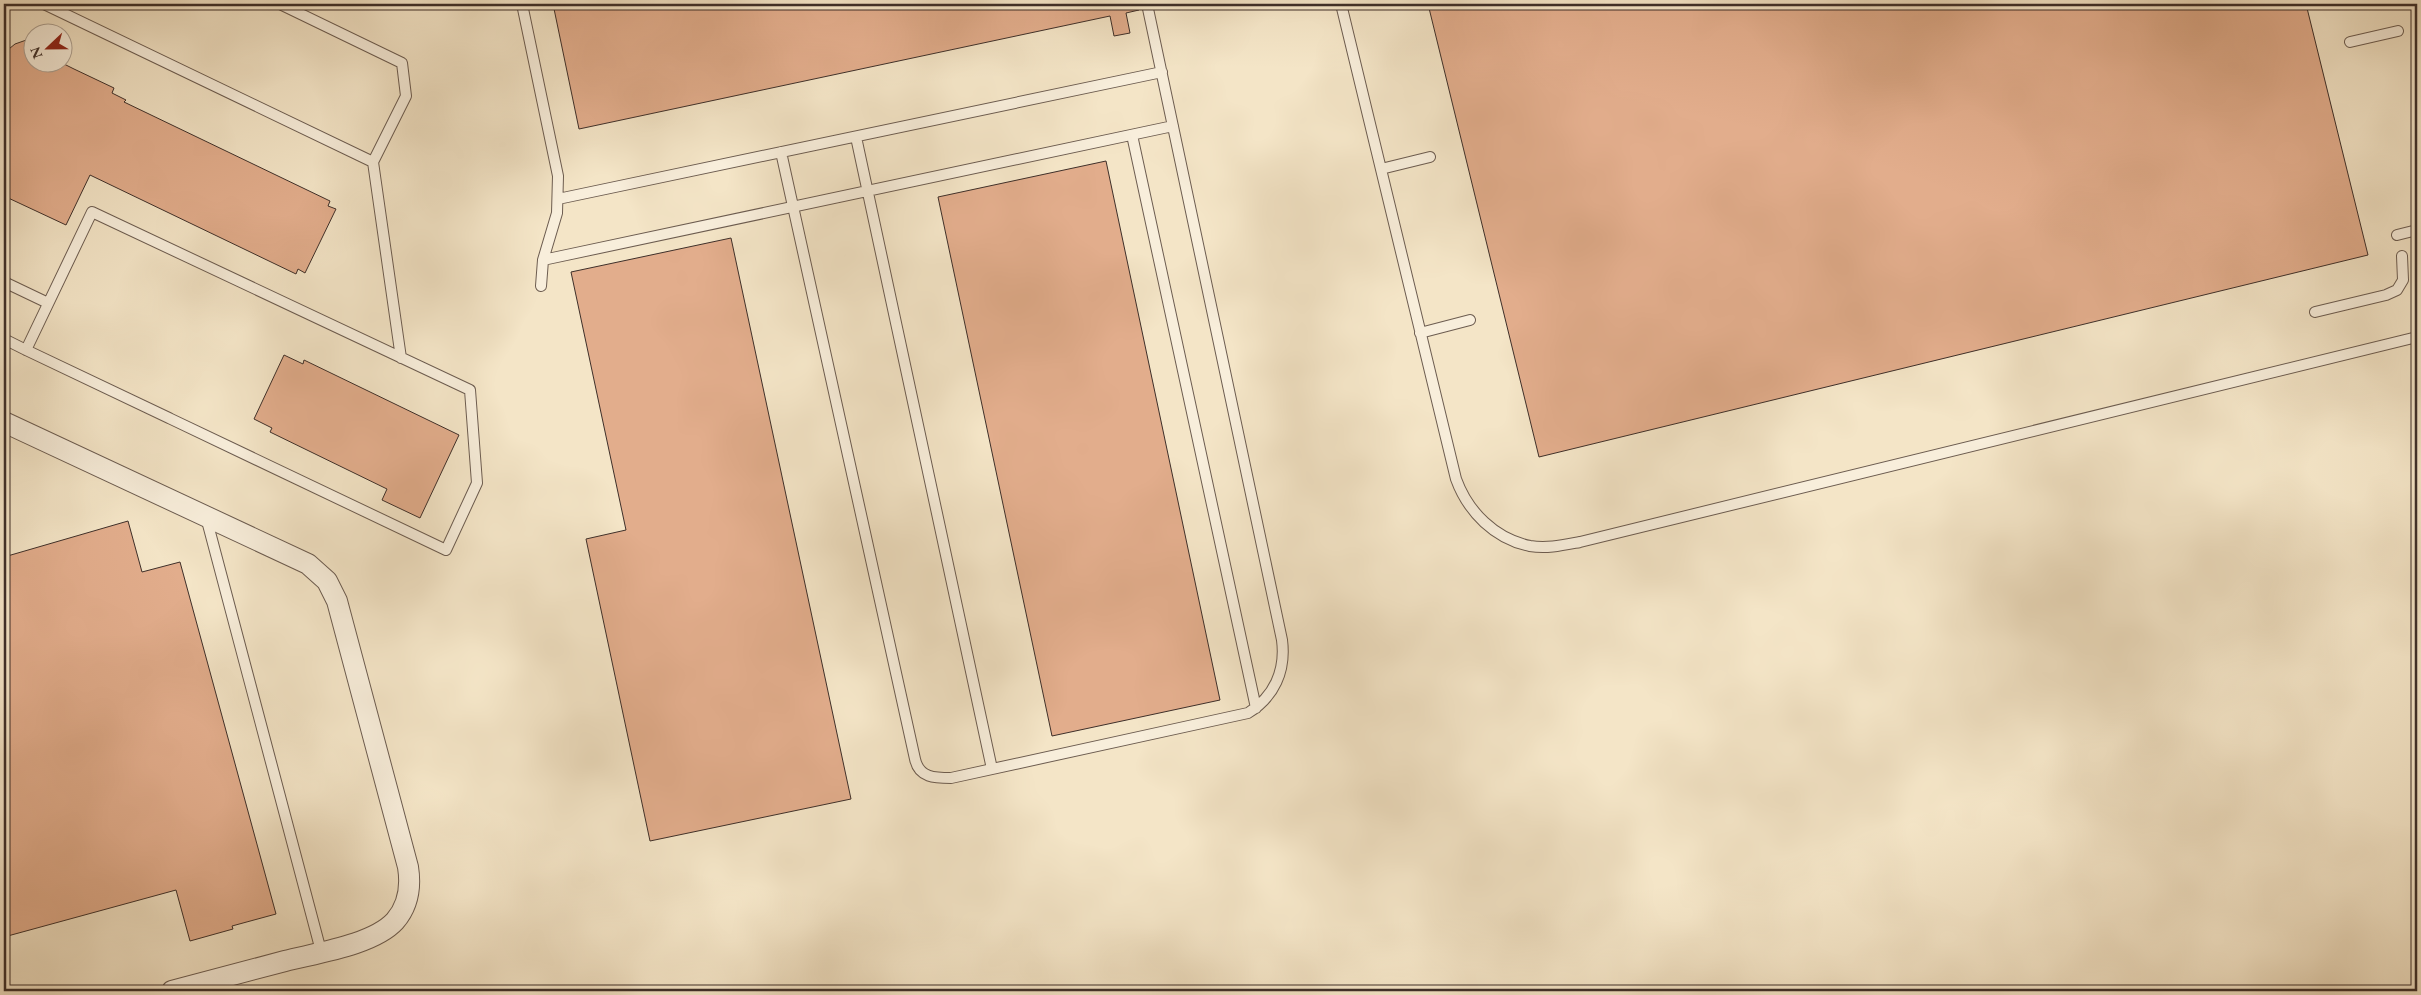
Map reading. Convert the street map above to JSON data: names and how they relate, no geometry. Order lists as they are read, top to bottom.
{
  "north": "left"
}
